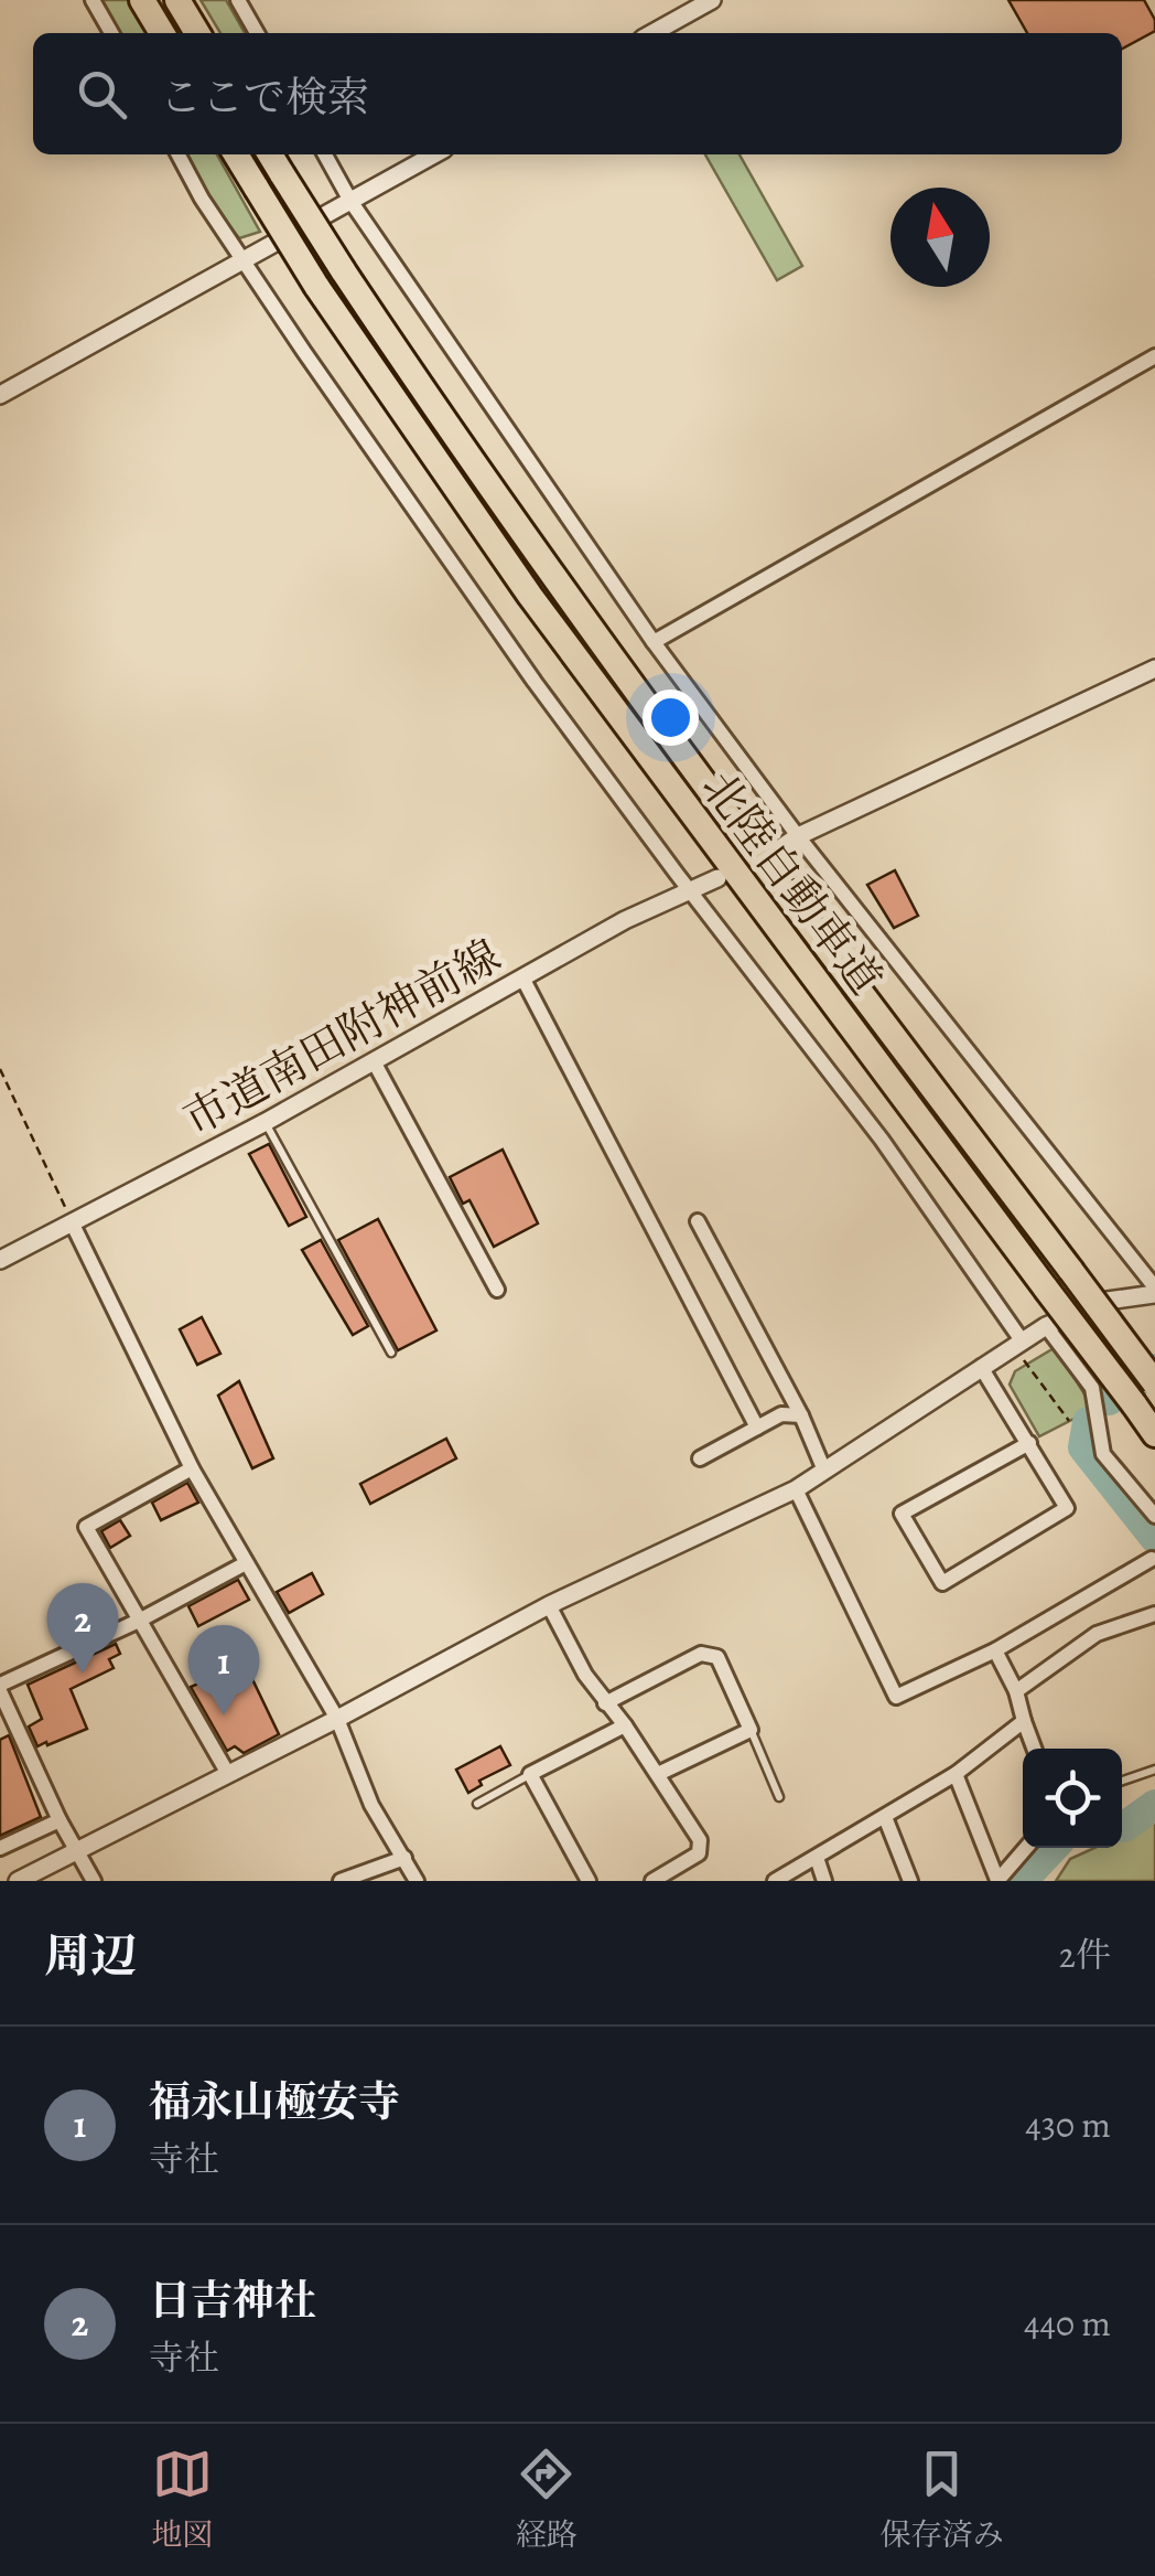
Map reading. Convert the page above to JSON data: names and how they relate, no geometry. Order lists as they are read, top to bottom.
{
  "streets": {
    "highway": ["北陸自動車道"],
    "street": ["市道南田附神前線"]
  },
  "north": "top",
  "page": {
    "search": "ここで検索",
    "pins": ["2", "1"],
    "heading": ["周辺", "2件"],
    "list": [
      {
        "mark": "1",
        "name": "福永山極安寺",
        "note": "寺社",
        "value": "430 m"
      },
      {
        "mark": "2",
        "name": "日吉神社",
        "note": "寺社",
        "value": "440 m"
      }
    ],
    "nav": ["地図", "経路", "保存済み"]
  }
}
